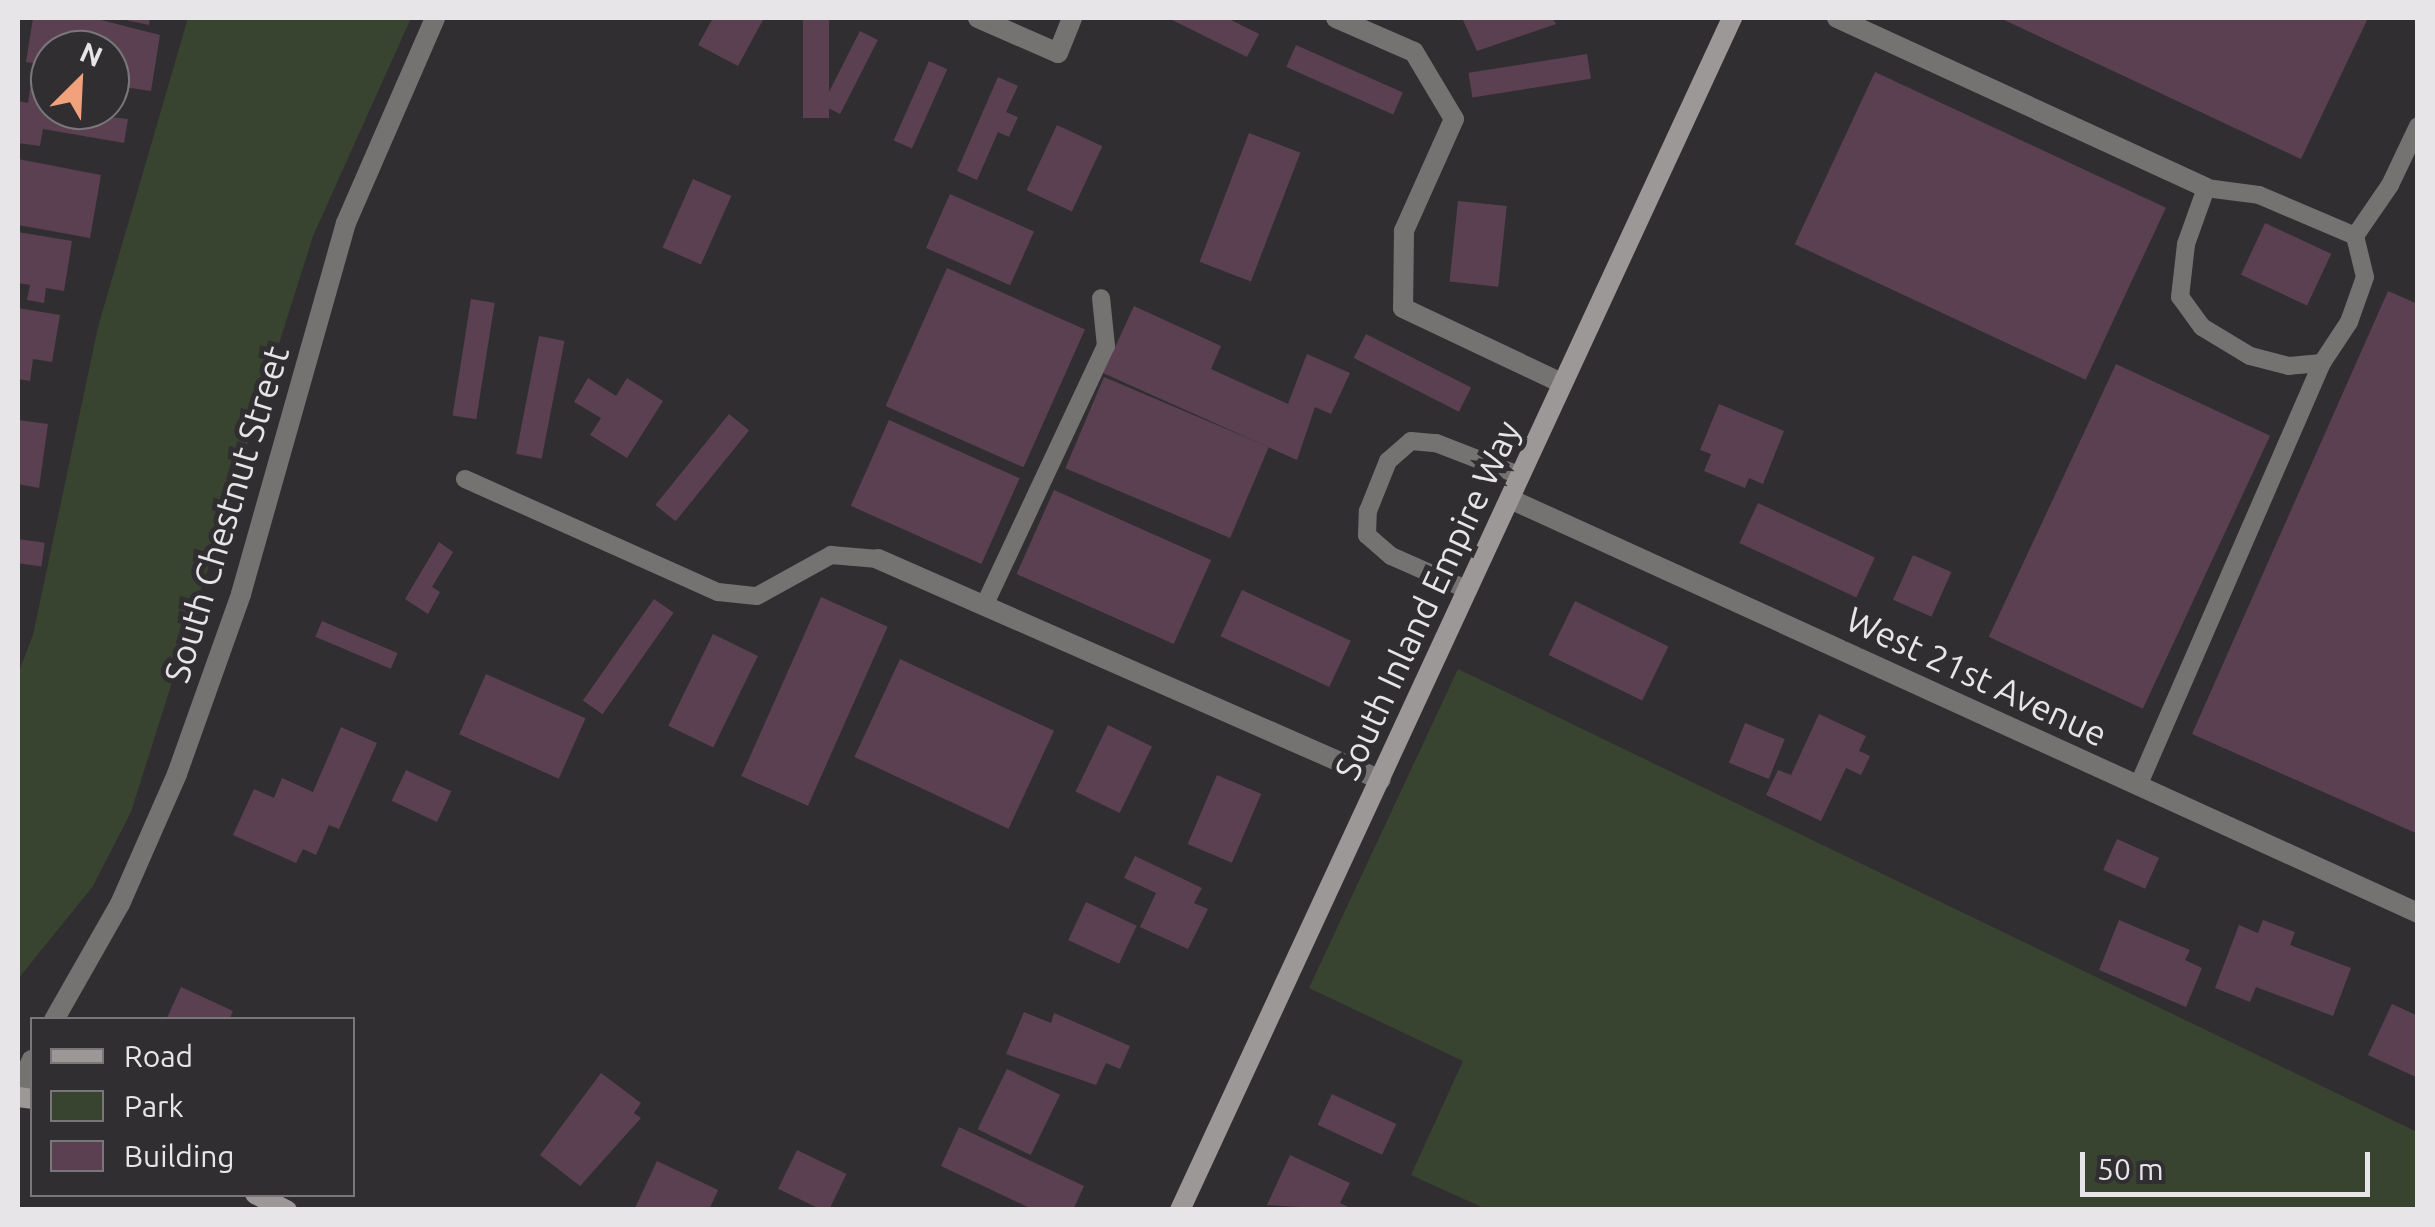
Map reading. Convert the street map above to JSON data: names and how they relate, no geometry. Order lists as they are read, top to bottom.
{
  "streets": {
    "street": ["South Chestnut Street", "South Inland Empire Way", "West 21st Avenue"]
  },
  "crossings": [
    ["South Inland Empire Way", "West 21st Avenue"]
  ],
  "legend": ["Road", "Park", "Building"],
  "scale_bar": "50 m",
  "north": "top right"
}
